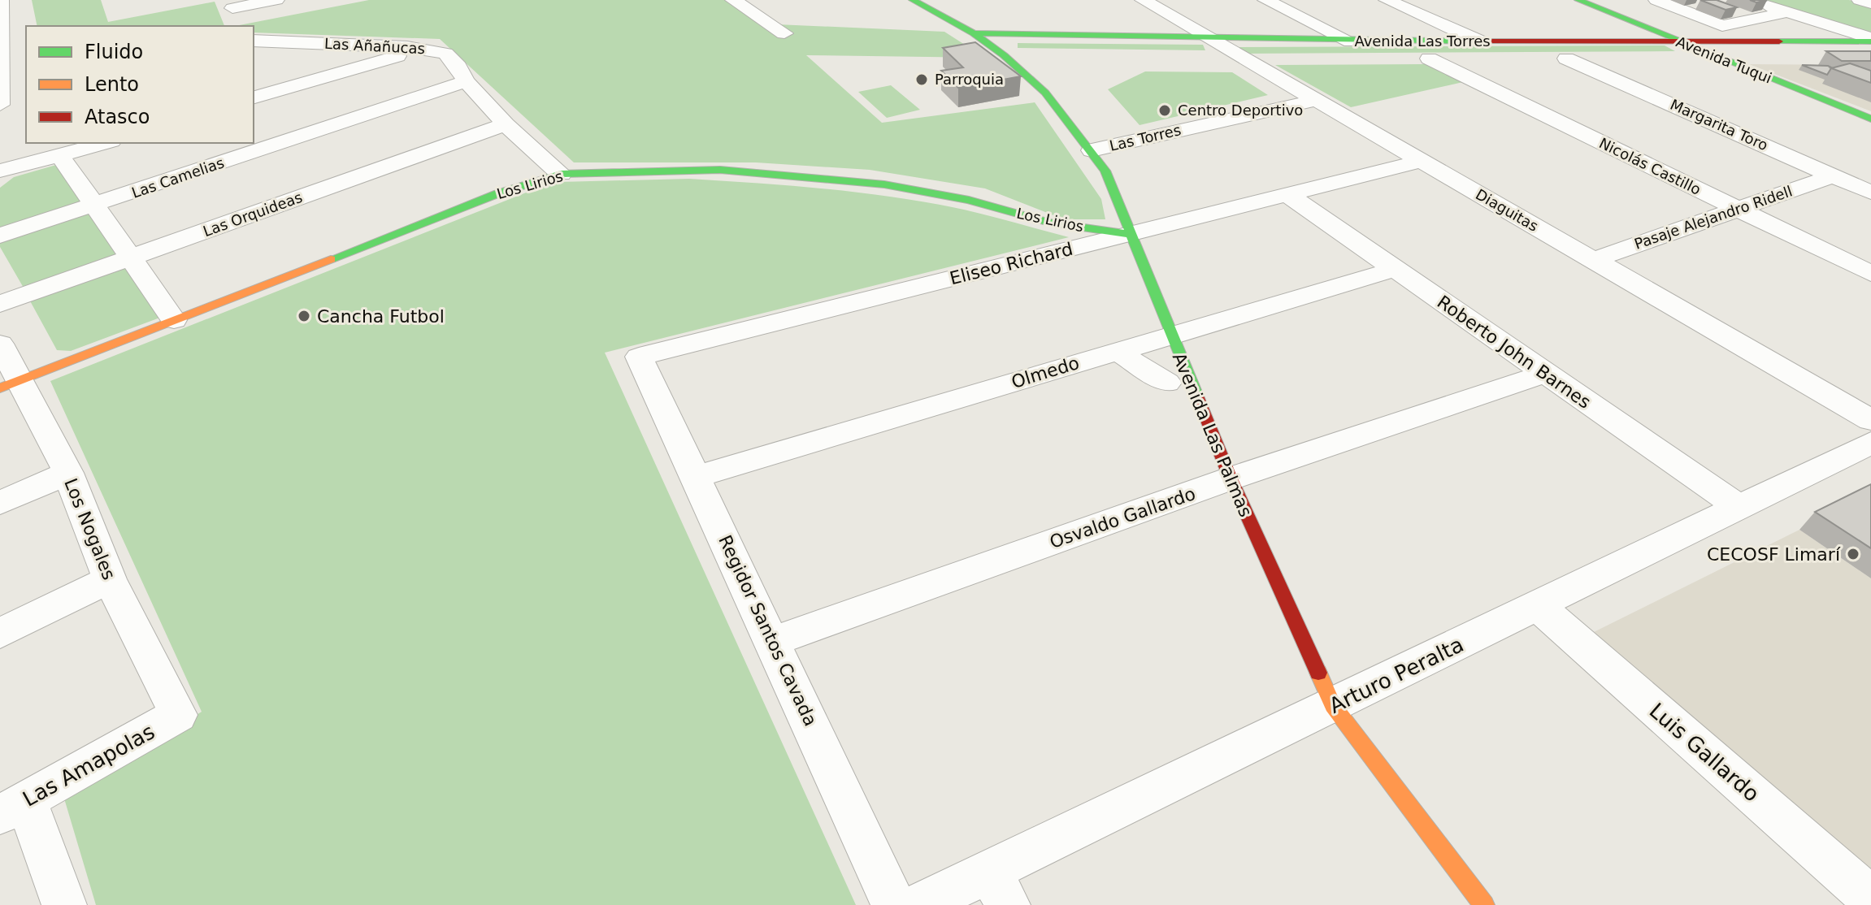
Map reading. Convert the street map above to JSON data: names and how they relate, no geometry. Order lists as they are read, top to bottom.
{
  "streets": {
    "street": [
      "Avenida Las Torres",
      "Las Añañucas",
      "Avenida Tuqui",
      "Margarita Toro",
      "Las Torres",
      "Nicolás Castillo",
      "Las Camelias",
      "Los Lirios",
      "Diaguitas",
      "Las Orquideas",
      "Pasaje Alejandro Ridell",
      "Eliseo Richard",
      "Roberto John Barnes",
      "Olmedo",
      "Avenida Las Palmas",
      "Osvaldo Gallardo",
      "Los Nogales",
      "Regidor Santos Cavada",
      "Arturo Peralta",
      "Luis Gallardo",
      "Las Amapolas"
    ]
  },
  "crossings": [
    ["Avenida Las Torres", "Avenida Tuqui"],
    ["Avenida Las Torres", "Nicolás Castillo"],
    ["Avenida Las Torres", "Diaguitas"],
    ["Avenida Las Torres", "Avenida Las Palmas"],
    ["Las Añañucas", "Las Camelias"],
    ["Las Añañucas", "Los Lirios"],
    ["Las Añañucas", "Las Orquideas"],
    ["Margarita Toro", "Pasaje Alejandro Ridell"],
    ["Las Torres", "Diaguitas"],
    ["Las Torres", "Avenida Las Palmas"],
    ["Nicolás Castillo", "Pasaje Alejandro Ridell"],
    ["Los Lirios", "Eliseo Richard"],
    ["Los Lirios", "Avenida Las Palmas"],
    ["Los Lirios", "Los Nogales"],
    ["Diaguitas", "Pasaje Alejandro Ridell"],
    ["Diaguitas", "Eliseo Richard"],
    ["Eliseo Richard", "Roberto John Barnes"],
    ["Eliseo Richard", "Avenida Las Palmas"],
    ["Eliseo Richard", "Regidor Santos Cavada"],
    ["Roberto John Barnes", "Olmedo"],
    ["Roberto John Barnes", "Osvaldo Gallardo"],
    ["Roberto John Barnes", "Arturo Peralta"],
    ["Olmedo", "Avenida Las Palmas"],
    ["Olmedo", "Regidor Santos Cavada"],
    ["Avenida Las Palmas", "Osvaldo Gallardo"],
    ["Avenida Las Palmas", "Arturo Peralta"],
    ["Osvaldo Gallardo", "Regidor Santos Cavada"],
    ["Los Nogales", "Las Amapolas"],
    ["Arturo Peralta", "Luis Gallardo"]
  ],
  "places": [
    "Parroquia",
    "Centro Deportivo",
    "Cancha Futbol",
    "CECOSF Limarí"
  ],
  "legend": ["Fluido", "Lento", "Atasco"]
}
